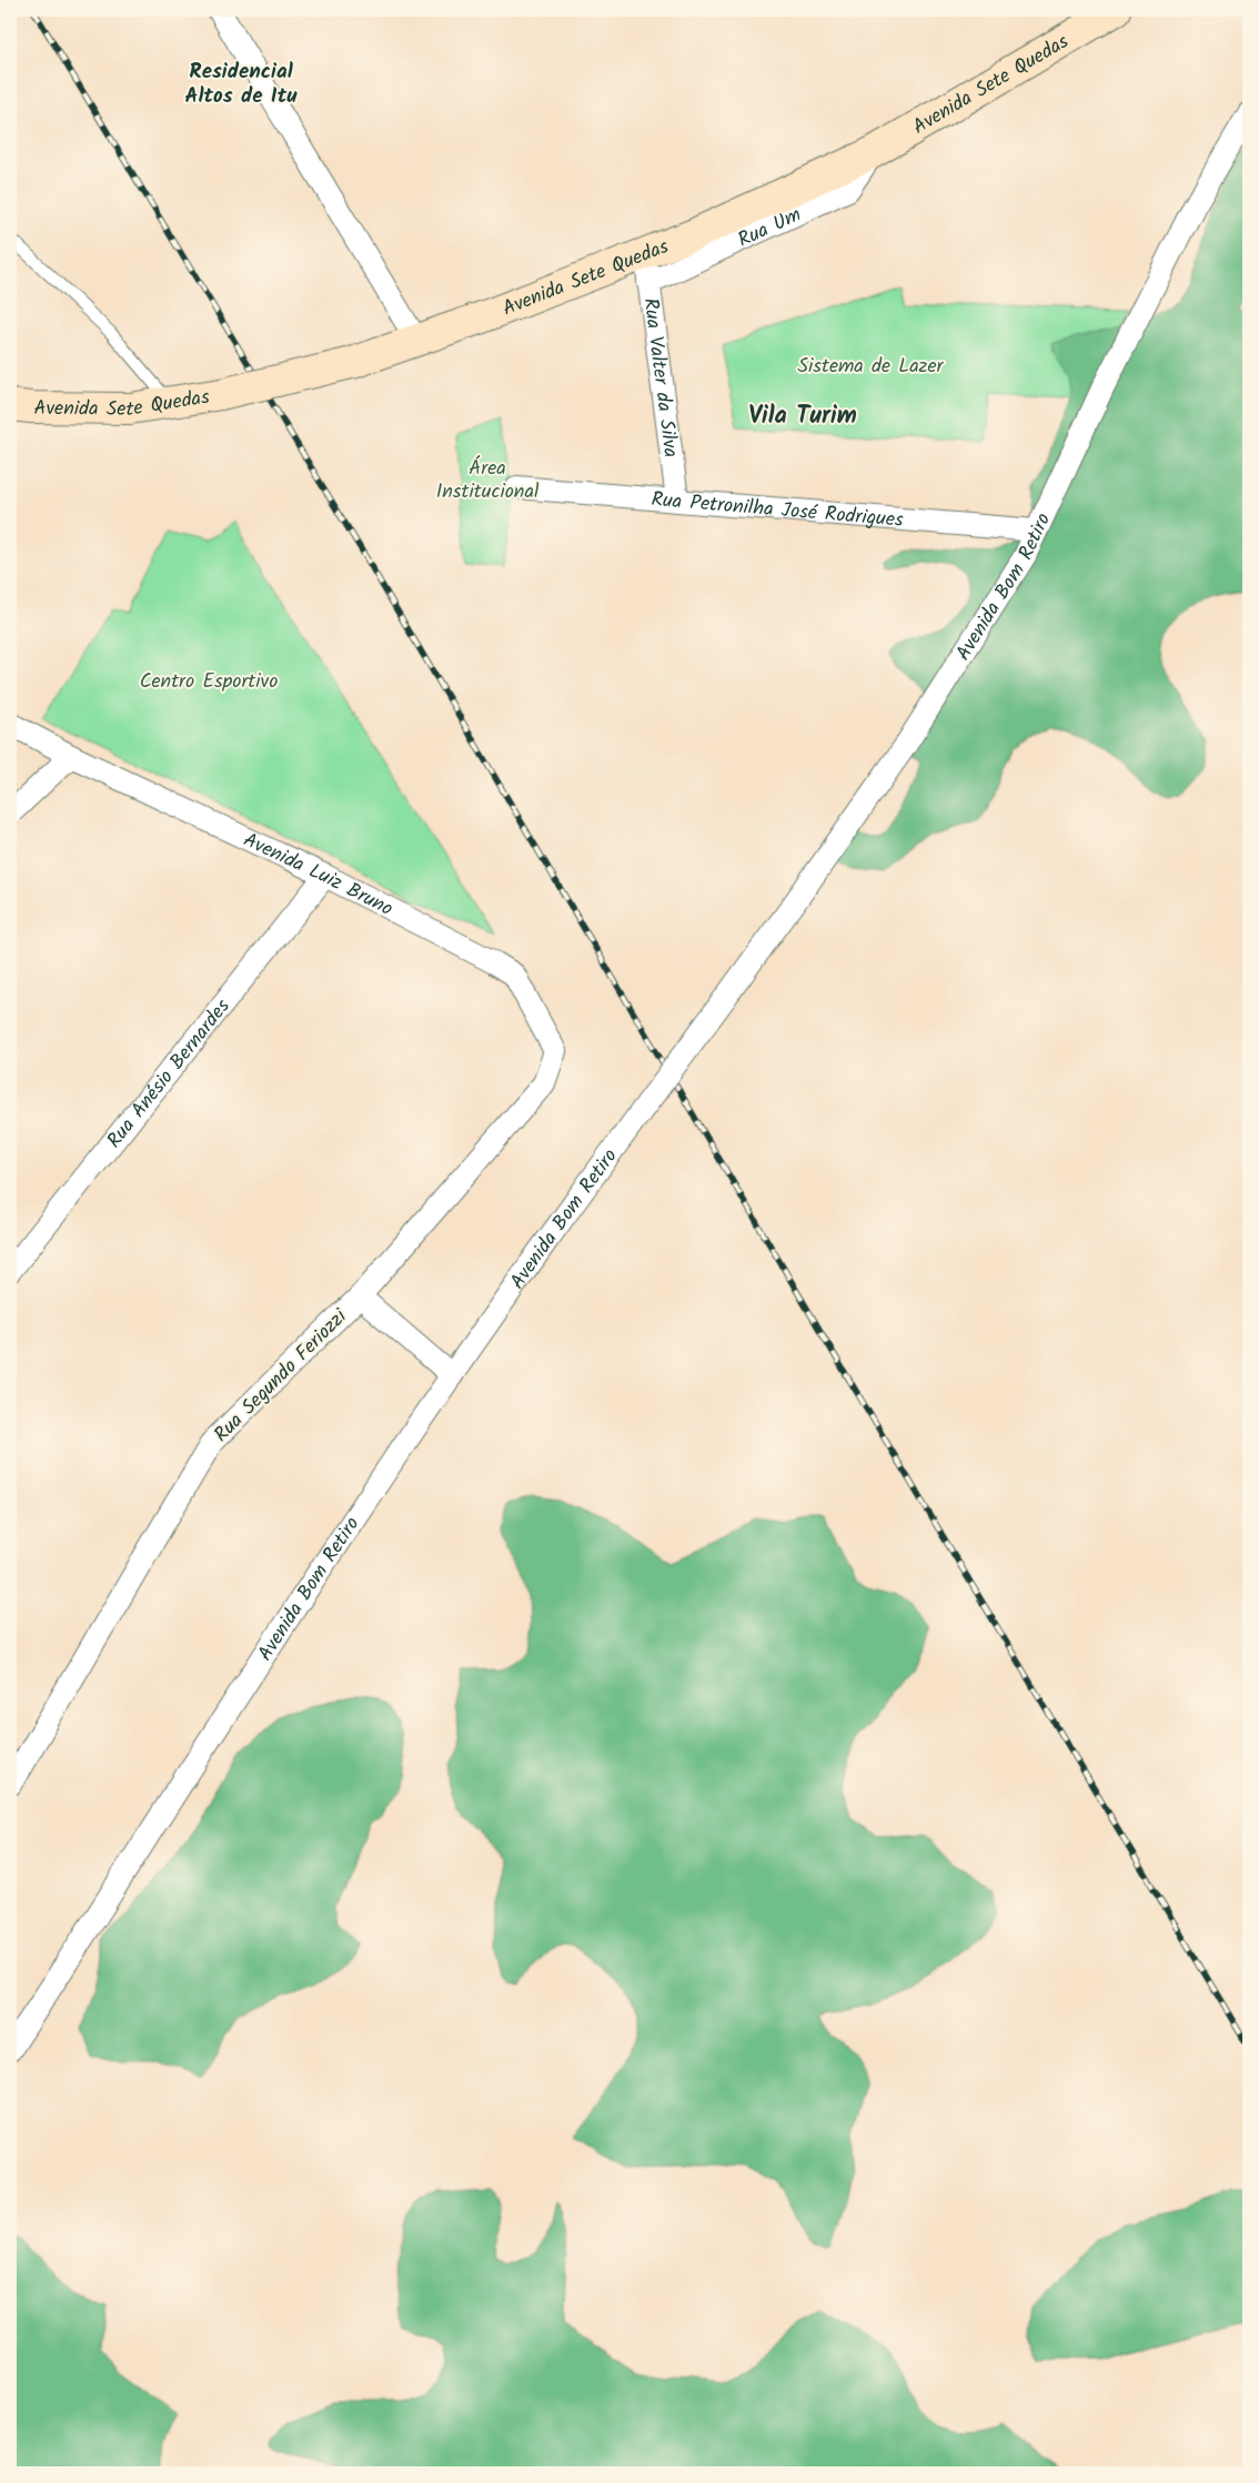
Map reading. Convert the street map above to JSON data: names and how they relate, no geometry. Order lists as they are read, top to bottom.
{
  "streets": {
    "street": [
      "Avenida Sete Quedas",
      "Rua Valter da Silva",
      "Rua Petronilha José Rodrigues",
      "Avenida Bom Retiro",
      "Avenida Luiz Bruno",
      "Rua Anésio Bernardes",
      "Rua Segundo Feriozzi"
    ]
  },
  "crossings": [
    ["Avenida Sete Quedas", "Rua Valter da Silva"],
    ["Rua Valter da Silva", "Rua Petronilha José Rodrigues"],
    ["Rua Petronilha José Rodrigues", "Avenida Bom Retiro"],
    ["Avenida Luiz Bruno", "Rua Anésio Bernardes"],
    ["Avenida Luiz Bruno", "Rua Segundo Feriozzi"]
  ],
  "districts": ["Residencial Altos de Itu", "Vila Turim"],
  "parks": ["Sistema de Lazer", "Área Institucional", "Centro Esportivo"]
}
